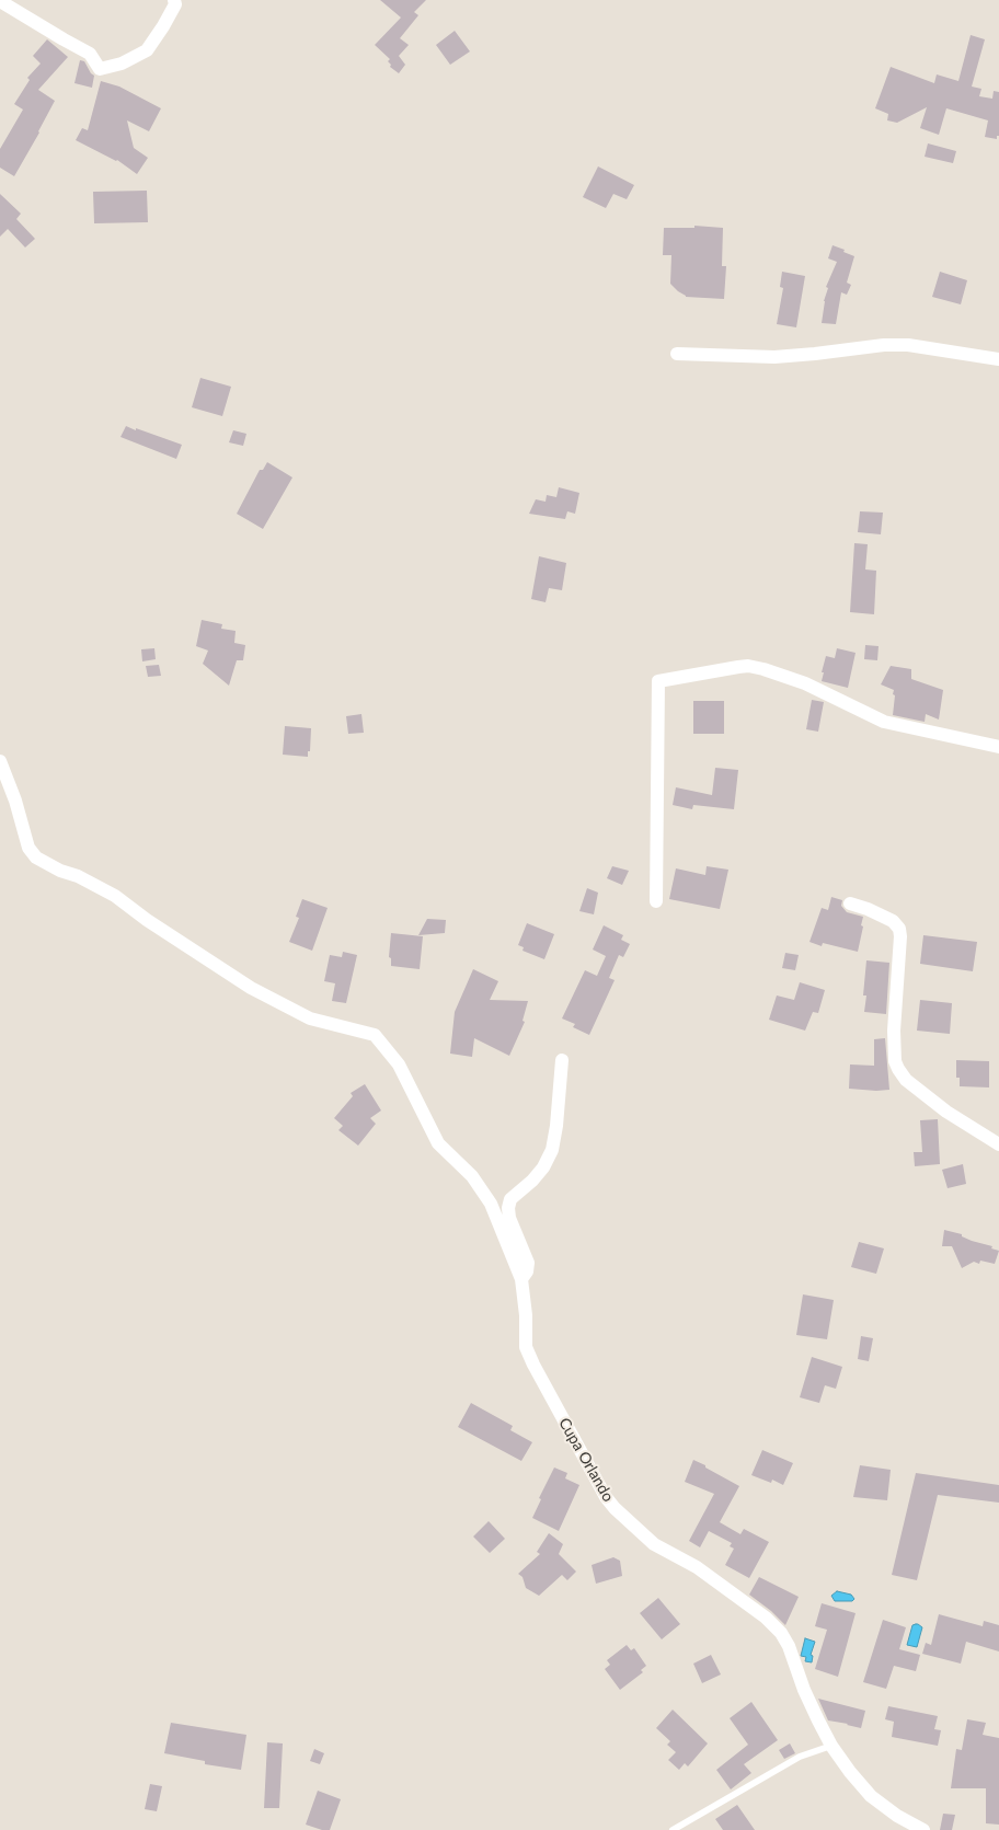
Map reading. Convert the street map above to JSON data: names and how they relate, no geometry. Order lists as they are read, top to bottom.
{
  "streets": {
    "street": ["Cupa Orlando"]
  }
}
